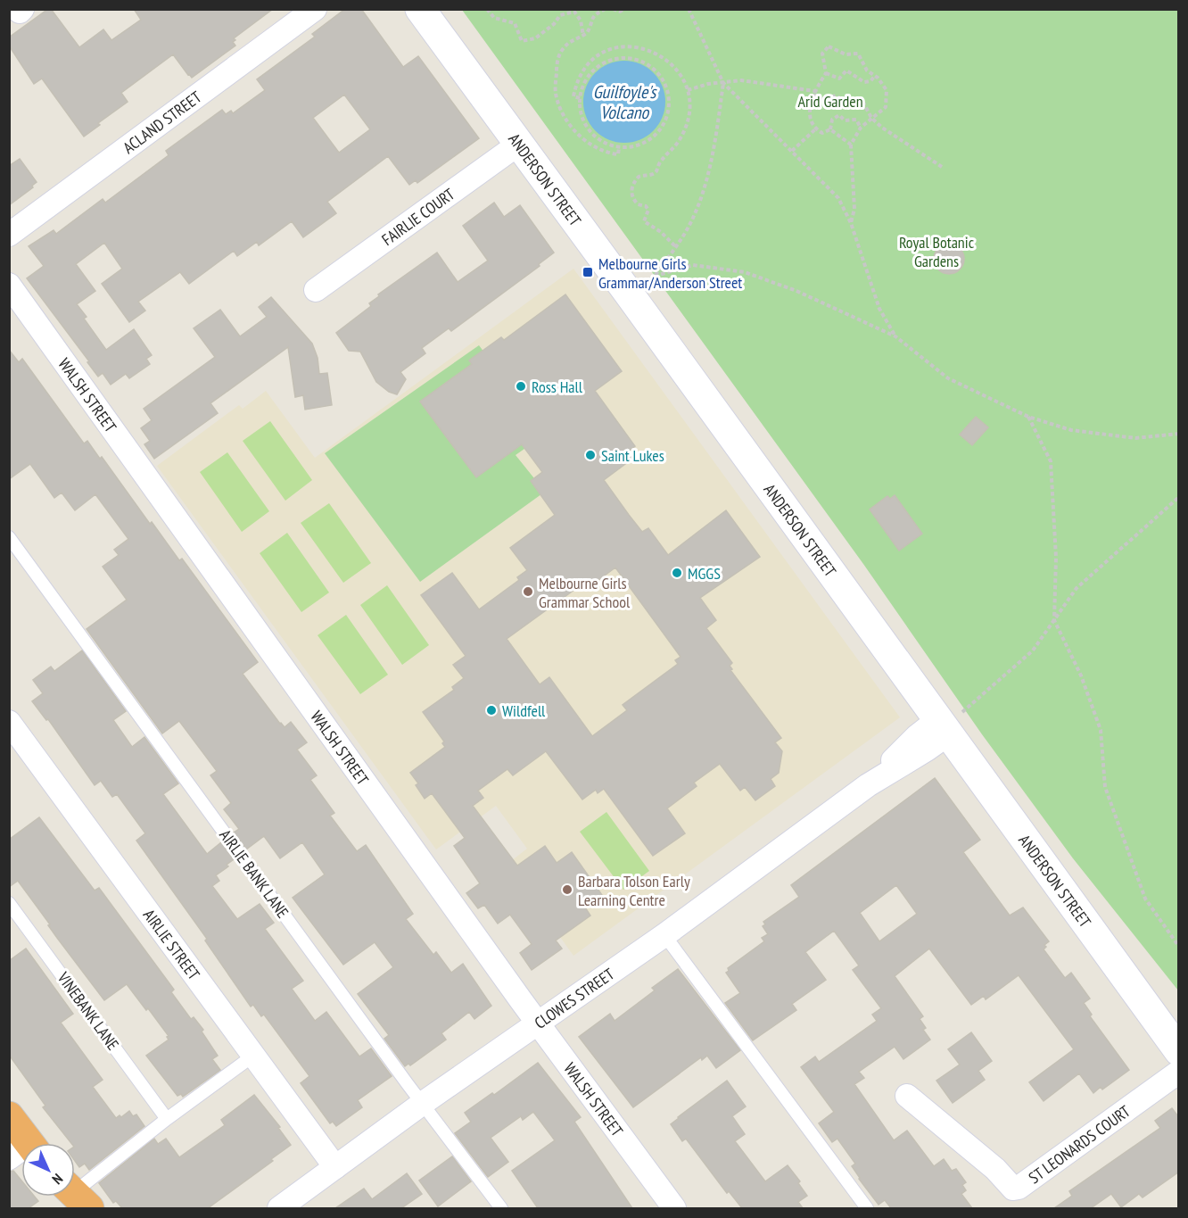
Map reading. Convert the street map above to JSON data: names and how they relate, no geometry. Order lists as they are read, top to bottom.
{
  "streets": {
    "street": [
      "ACLAND STREET",
      "ANDERSON STREET",
      "FAIRLIE COURT",
      "WALSH STREET",
      "AIRLIE STREET",
      "CLOWES STREET",
      "ST LEONARDS COURT"
    ],
    "lane": ["AIRLIE BANK LANE", "VINEBANK LANE"]
  },
  "crossings": [
    ["ANDERSON STREET", "FAIRLIE COURT"],
    ["ANDERSON STREET", "CLOWES STREET"],
    ["WALSH STREET", "CLOWES STREET"],
    ["AIRLIE BANK LANE", "CLOWES STREET"],
    ["AIRLIE STREET", "CLOWES STREET"]
  ],
  "water": ["Guilfoyle's Volcano"],
  "parks": ["Arid Garden", "Royal Botanic Gardens"],
  "places": {
    "transit": ["Melbourne Girls Grammar/Anderson Street"],
    "other": [
      "Ross Hall",
      "Saint Lukes",
      "MGGS",
      "Melbourne Girls Grammar School",
      "Wildfell",
      "Barbara Tolson Early Learning Centre"
    ]
  },
  "north": "bottom right"
}
